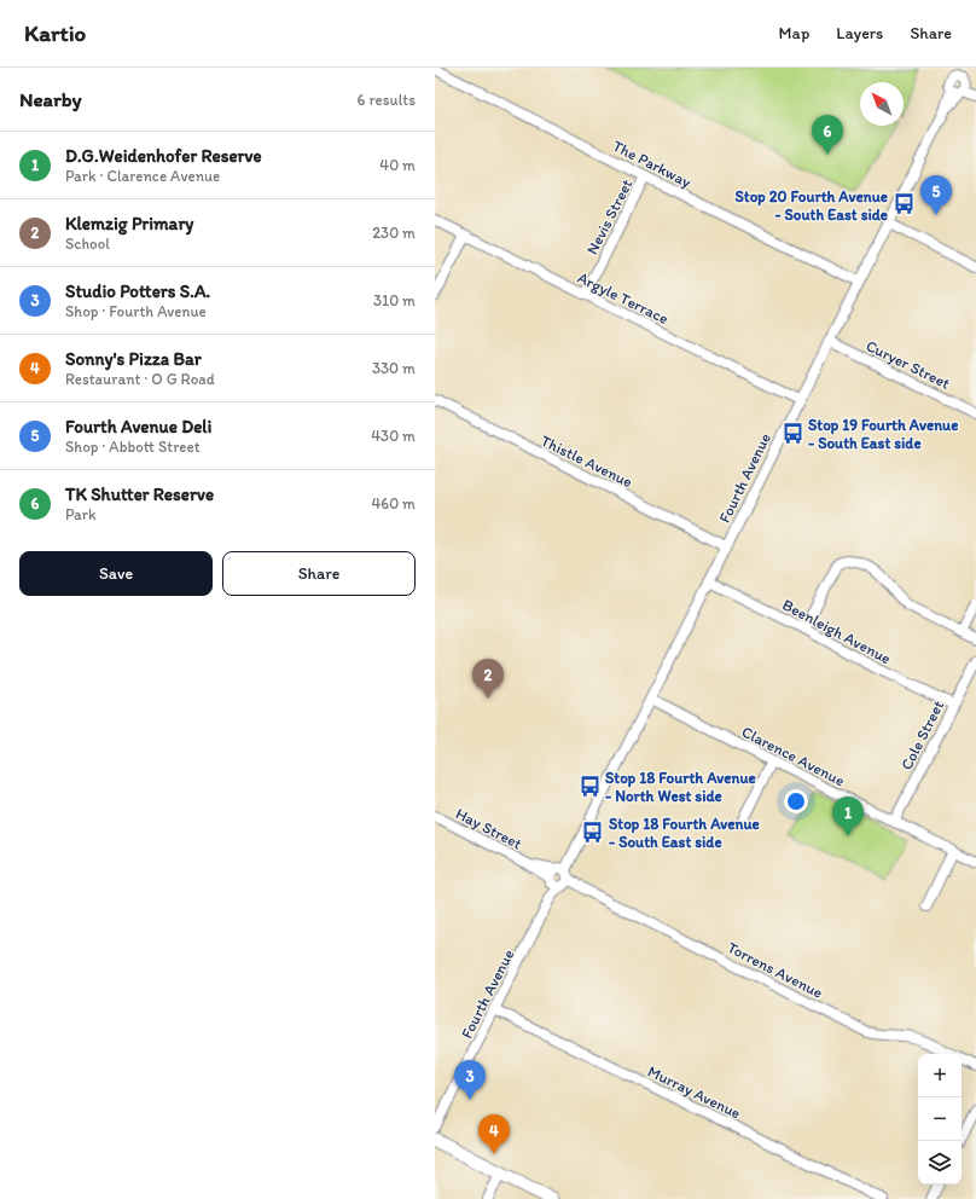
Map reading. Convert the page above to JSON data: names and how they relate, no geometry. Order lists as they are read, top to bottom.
{
  "streets": {
    "street": [
      "The Parkway",
      "Nevis Street",
      "Argyle Terrace",
      "Curyer Street",
      "Thistle Avenue",
      "Fourth Avenue",
      "Beenleigh Avenue",
      "Cole Street",
      "Clarence Avenue",
      "Hay Street",
      "Torrens Avenue",
      "Murray Avenue"
    ]
  },
  "crossings": [
    ["The Parkway", "Nevis Street"],
    ["The Parkway", "Fourth Avenue"],
    ["Nevis Street", "Argyle Terrace"],
    ["Argyle Terrace", "Fourth Avenue"],
    ["Curyer Street", "Fourth Avenue"],
    ["Thistle Avenue", "Fourth Avenue"],
    ["Fourth Avenue", "Beenleigh Avenue"],
    ["Fourth Avenue", "Clarence Avenue"],
    ["Fourth Avenue", "Hay Street"],
    ["Fourth Avenue", "Torrens Avenue"],
    ["Fourth Avenue", "Murray Avenue"],
    ["Beenleigh Avenue", "Cole Street"],
    ["Cole Street", "Clarence Avenue"],
    ["Hay Street", "Torrens Avenue"]
  ],
  "places": {
    "bus stop": [
      "Stop 20 Fourth Avenue - South East side",
      "Stop 19 Fourth Avenue - South East side",
      "Stop 18 Fourth Avenue - North West side",
      "Stop 18 Fourth Avenue - South East side"
    ]
  },
  "north": "top left",
  "page": {
    "header": "Kartio",
    "nav": ["Map", "Layers", "Share"],
    "heading": ["Nearby", "6 results"],
    "pins": [
      "6",
      "5",
      "2",
      "1",
      "3",
      "4"
    ],
    "list": [
      {
        "mark": "1",
        "name": "D.G.Weidenhofer Reserve",
        "note": "Park · Clarence Avenue",
        "value": "40 m"
      },
      {
        "mark": "2",
        "name": "Klemzig Primary",
        "note": "School",
        "value": "230 m"
      },
      {
        "mark": "3",
        "name": "Studio Potters S.A.",
        "note": "Shop · Fourth Avenue",
        "value": "310 m"
      },
      {
        "mark": "4",
        "name": "Sonny's Pizza Bar",
        "note": "Restaurant · O G Road",
        "value": "330 m"
      },
      {
        "mark": "5",
        "name": "Fourth Avenue Deli",
        "note": "Shop · Abbott Street",
        "value": "430 m"
      },
      {
        "mark": "6",
        "name": "TK Shutter Reserve",
        "note": "Park",
        "value": "460 m"
      }
    ],
    "buttons": ["Save", "Share"],
    "map_buttons": ["+", "−"]
  }
}
